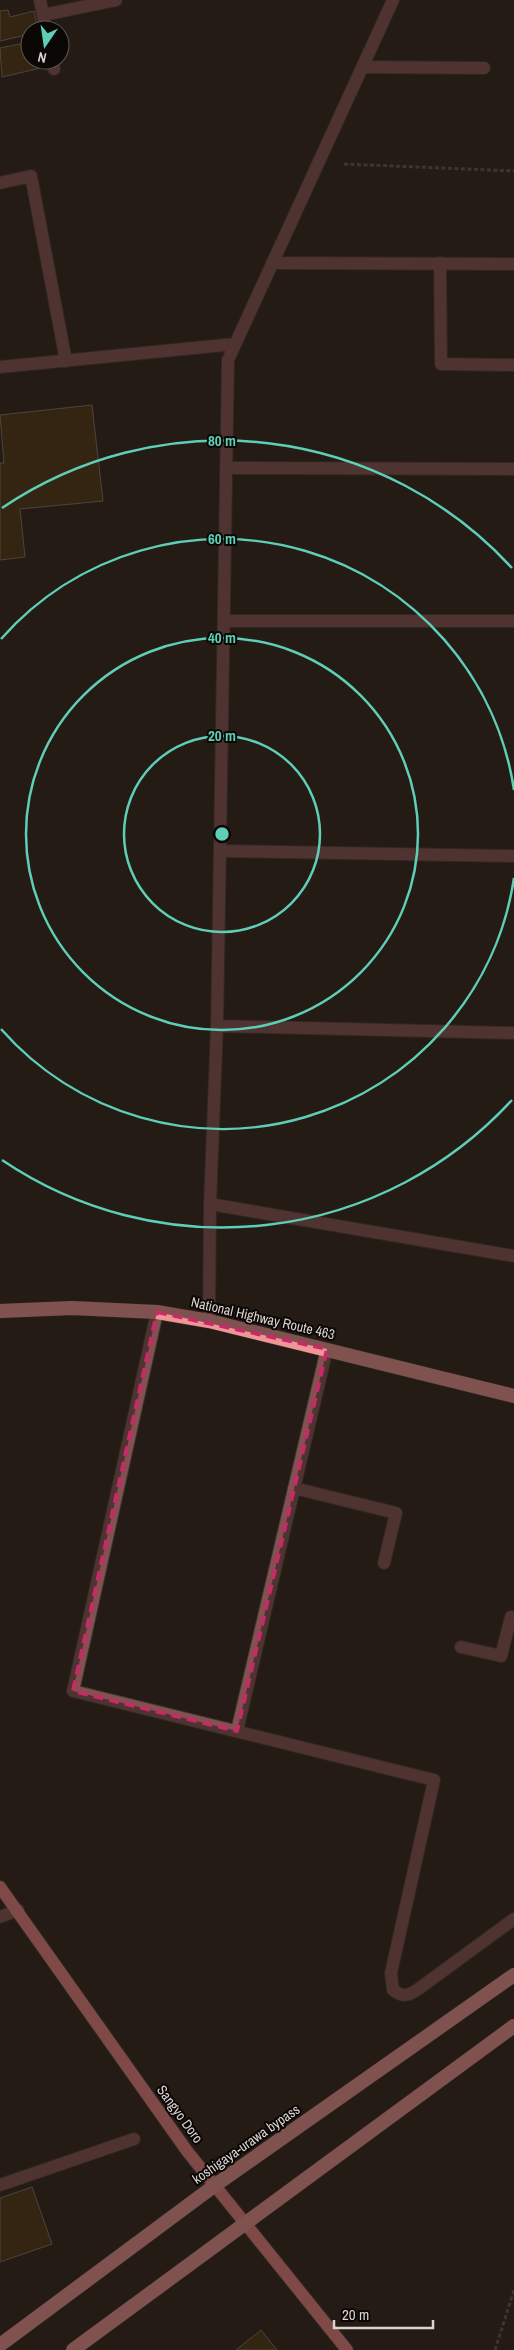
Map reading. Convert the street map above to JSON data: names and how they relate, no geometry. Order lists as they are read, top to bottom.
{
  "streets": {
    "highway": ["National Highway Route 463", "koshigaya-urawa bypass"],
    "main road": ["Sangyo Doro"]
  },
  "crossings": [
    ["Sangyo Doro", "koshigaya-urawa bypass"]
  ],
  "scale_bar": "20 m",
  "north": "bottom",
  "rings": [
    "80 m",
    "60 m",
    "40 m",
    "20 m"
  ]
}
